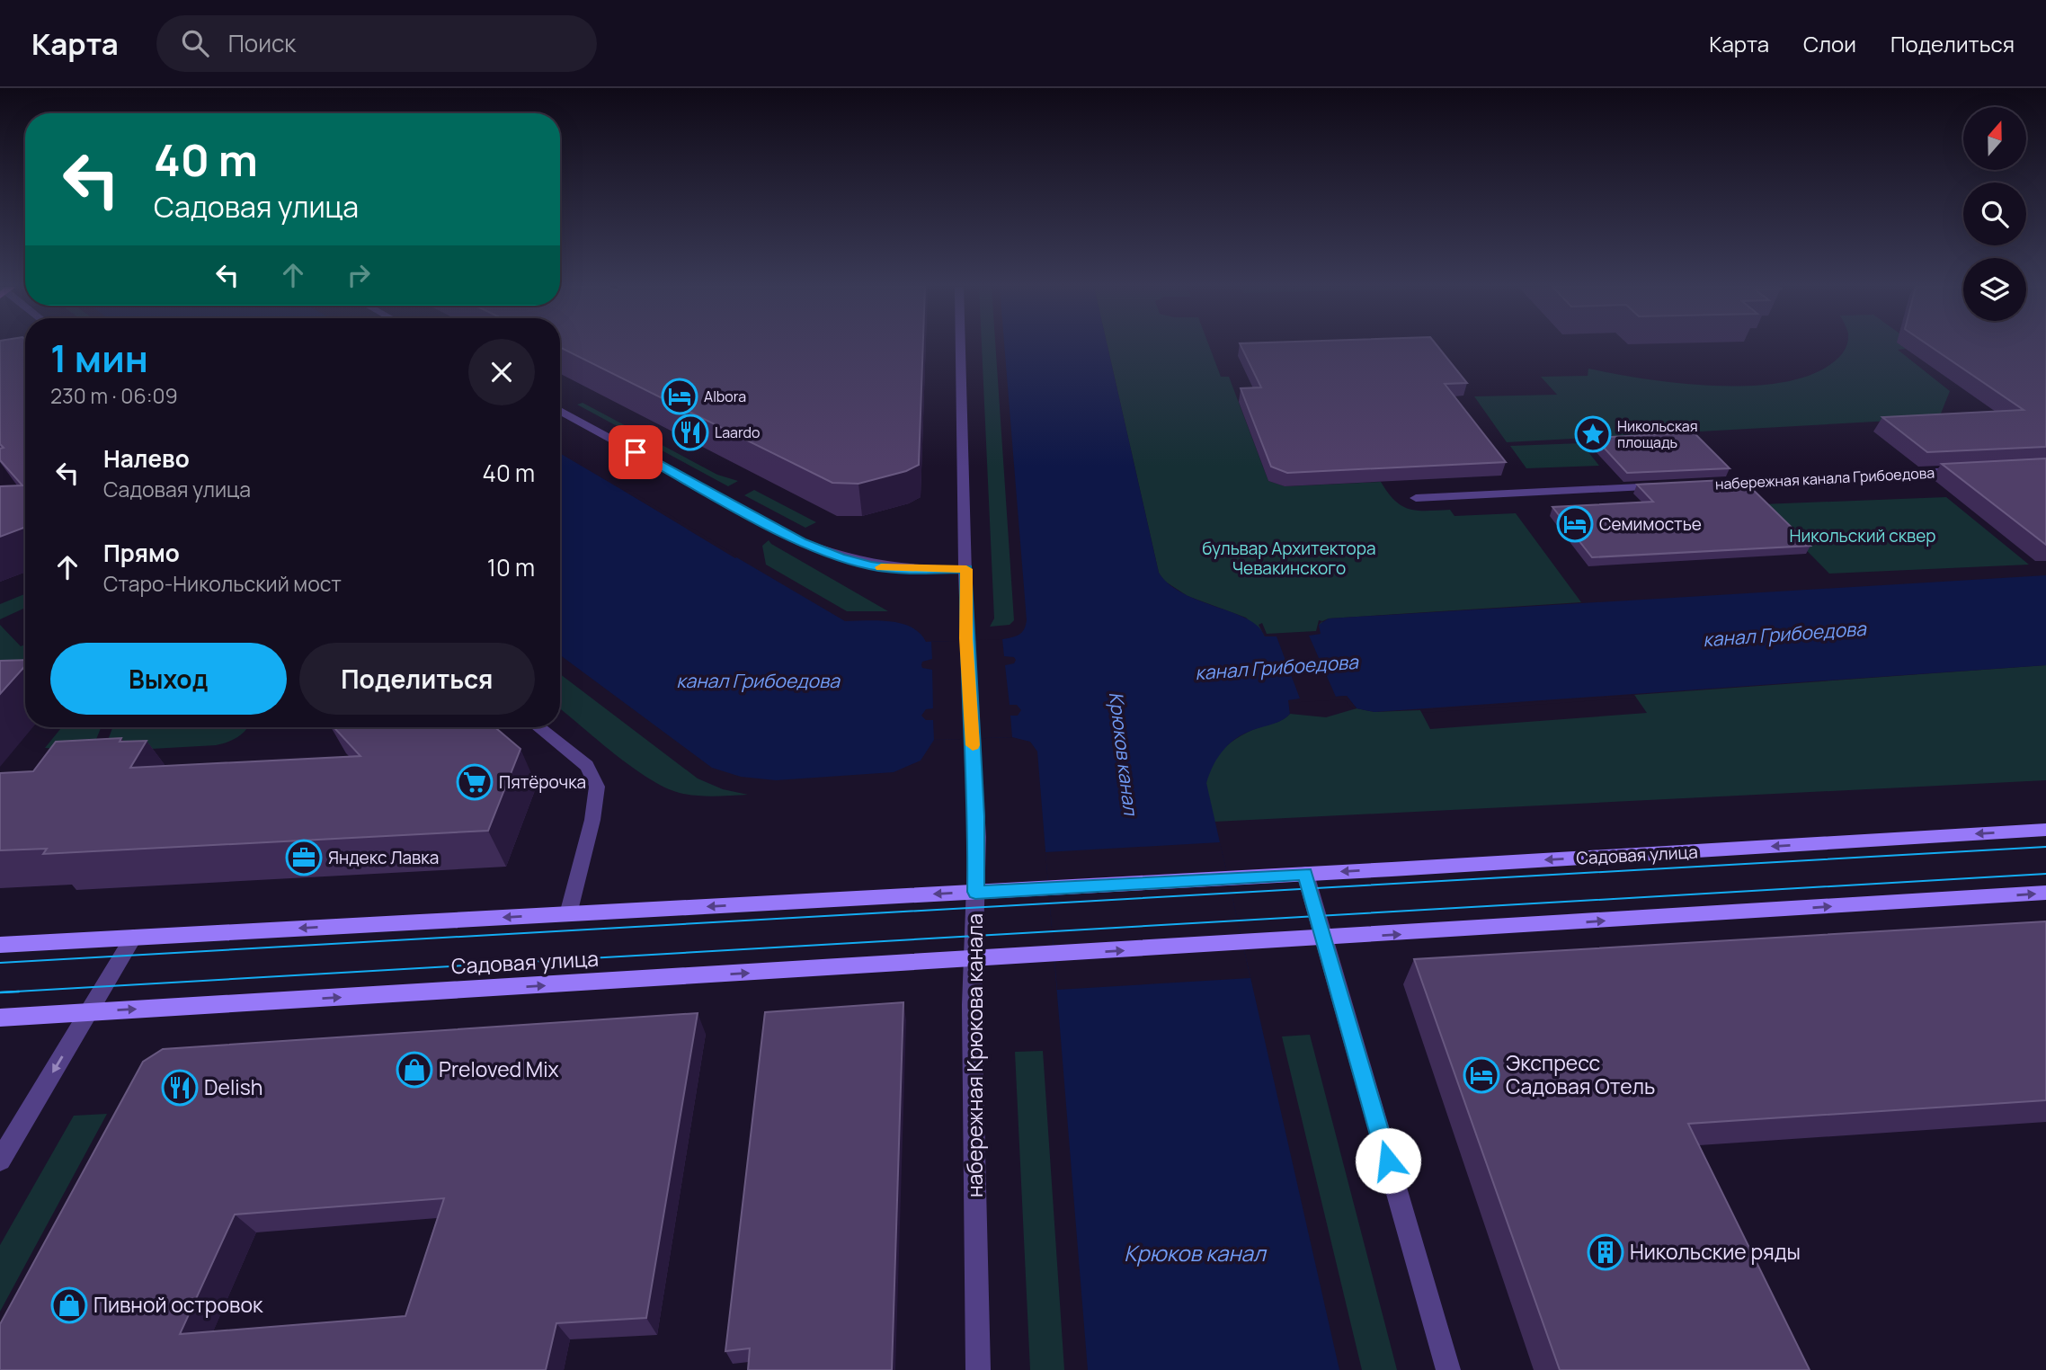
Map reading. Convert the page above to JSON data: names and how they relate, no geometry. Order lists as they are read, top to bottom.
{
  "streets": {
    "street": ["набережная канала Грибоедова", "Садовая улица", "набережная Крюкова канала"]
  },
  "crossings": [
    ["Садовая улица", "набережная Крюкова канала"]
  ],
  "water": ["канал Грибоедова", "Крюков канал"],
  "parks": ["Никольский сквер", "бульвар Архитектора Чевакинского"],
  "places": {
    "hotel": ["Albora", "Семимостье", "Экспресс Садовая Отель"],
    "restaurant": ["Laardo", "Delish"],
    "place": ["Никольская площадь"],
    "supermarket": ["Пятёрочка"],
    "office": ["Яндекс Лавка"],
    "shop": ["Preloved Mix", "Пивной островок"],
    "building": ["Никольские ряды"]
  },
  "north": "top",
  "page": {
    "header": "Карта",
    "search": "Поиск",
    "nav": ["Карта", "Слои", "Поделиться"],
    "turn": ["40 m", "Садовая улица"],
    "heading": ["1 мин", "230 m · 06:09"],
    "list": [
      {
        "name": "Налево",
        "note": "Садовая улица",
        "value": "40 m"
      },
      {
        "name": "Прямо",
        "note": "Старо-Никольский мост",
        "value": "10 m"
      }
    ],
    "buttons": ["Выход", "Поделиться"]
  }
}
